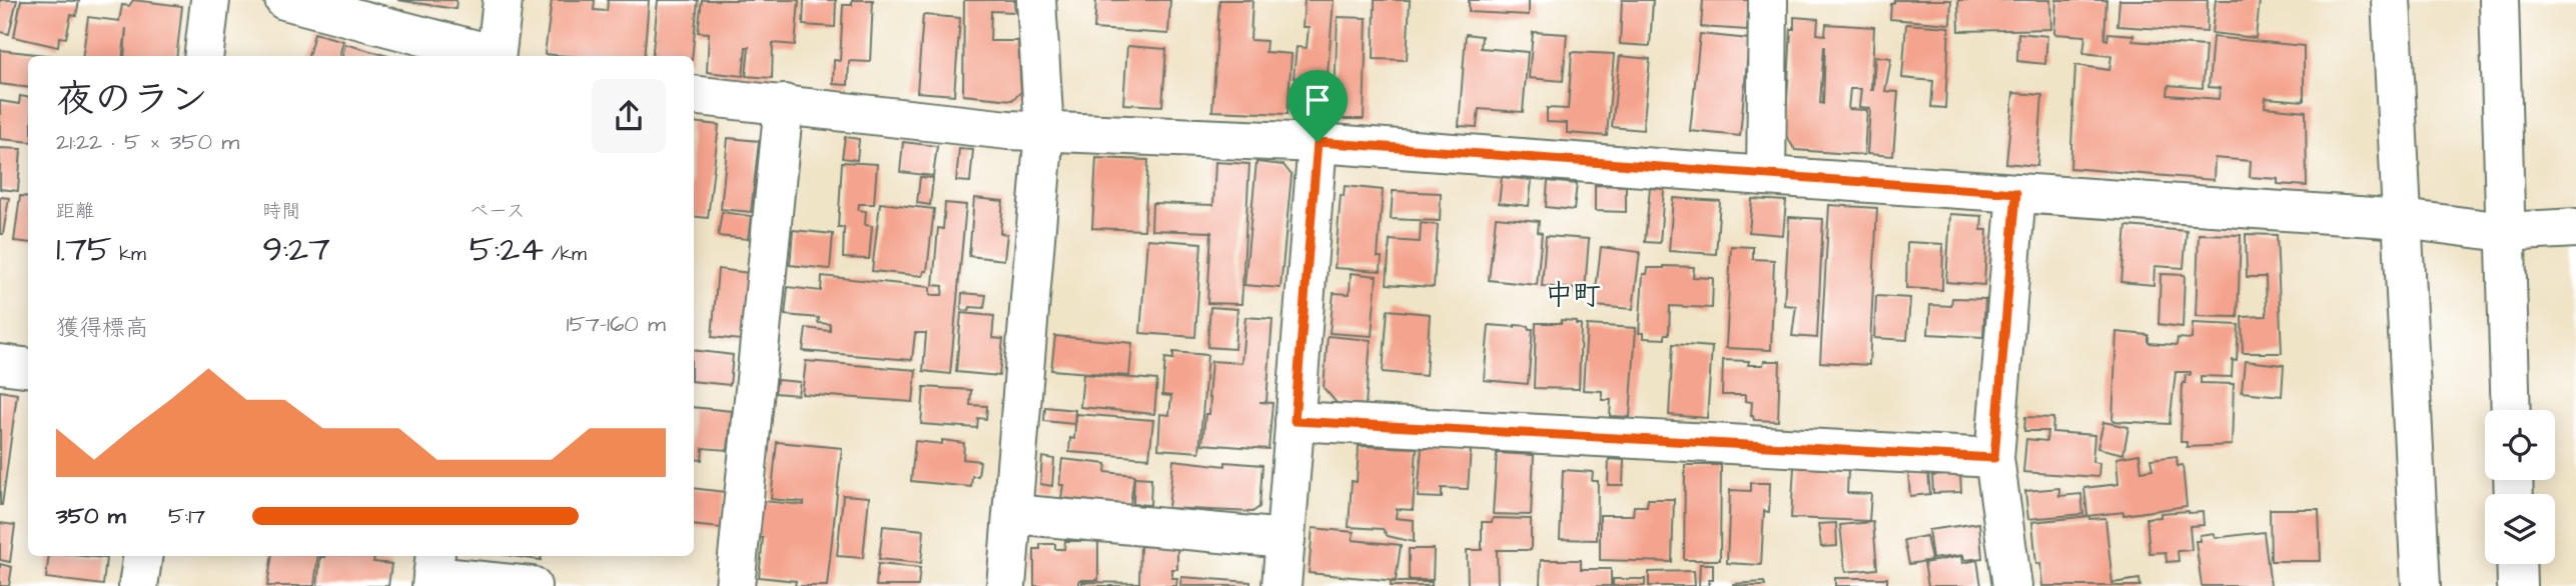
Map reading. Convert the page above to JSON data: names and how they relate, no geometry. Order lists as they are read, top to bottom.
{
  "districts": ["中町"],
  "page": {
    "heading": ["夜のラン", "21:22 · 5 × 350 m"],
    "stats": [
      ["距離", "1.75 km"],
      ["時間", "9:27"],
      ["ペース", "5:24 /km"]
    ],
    "chart": ["獲得標高", "157–160 m"],
    "list": [
      {
        "name": "350 m",
        "note": "5:17"
      }
    ]
  }
}
